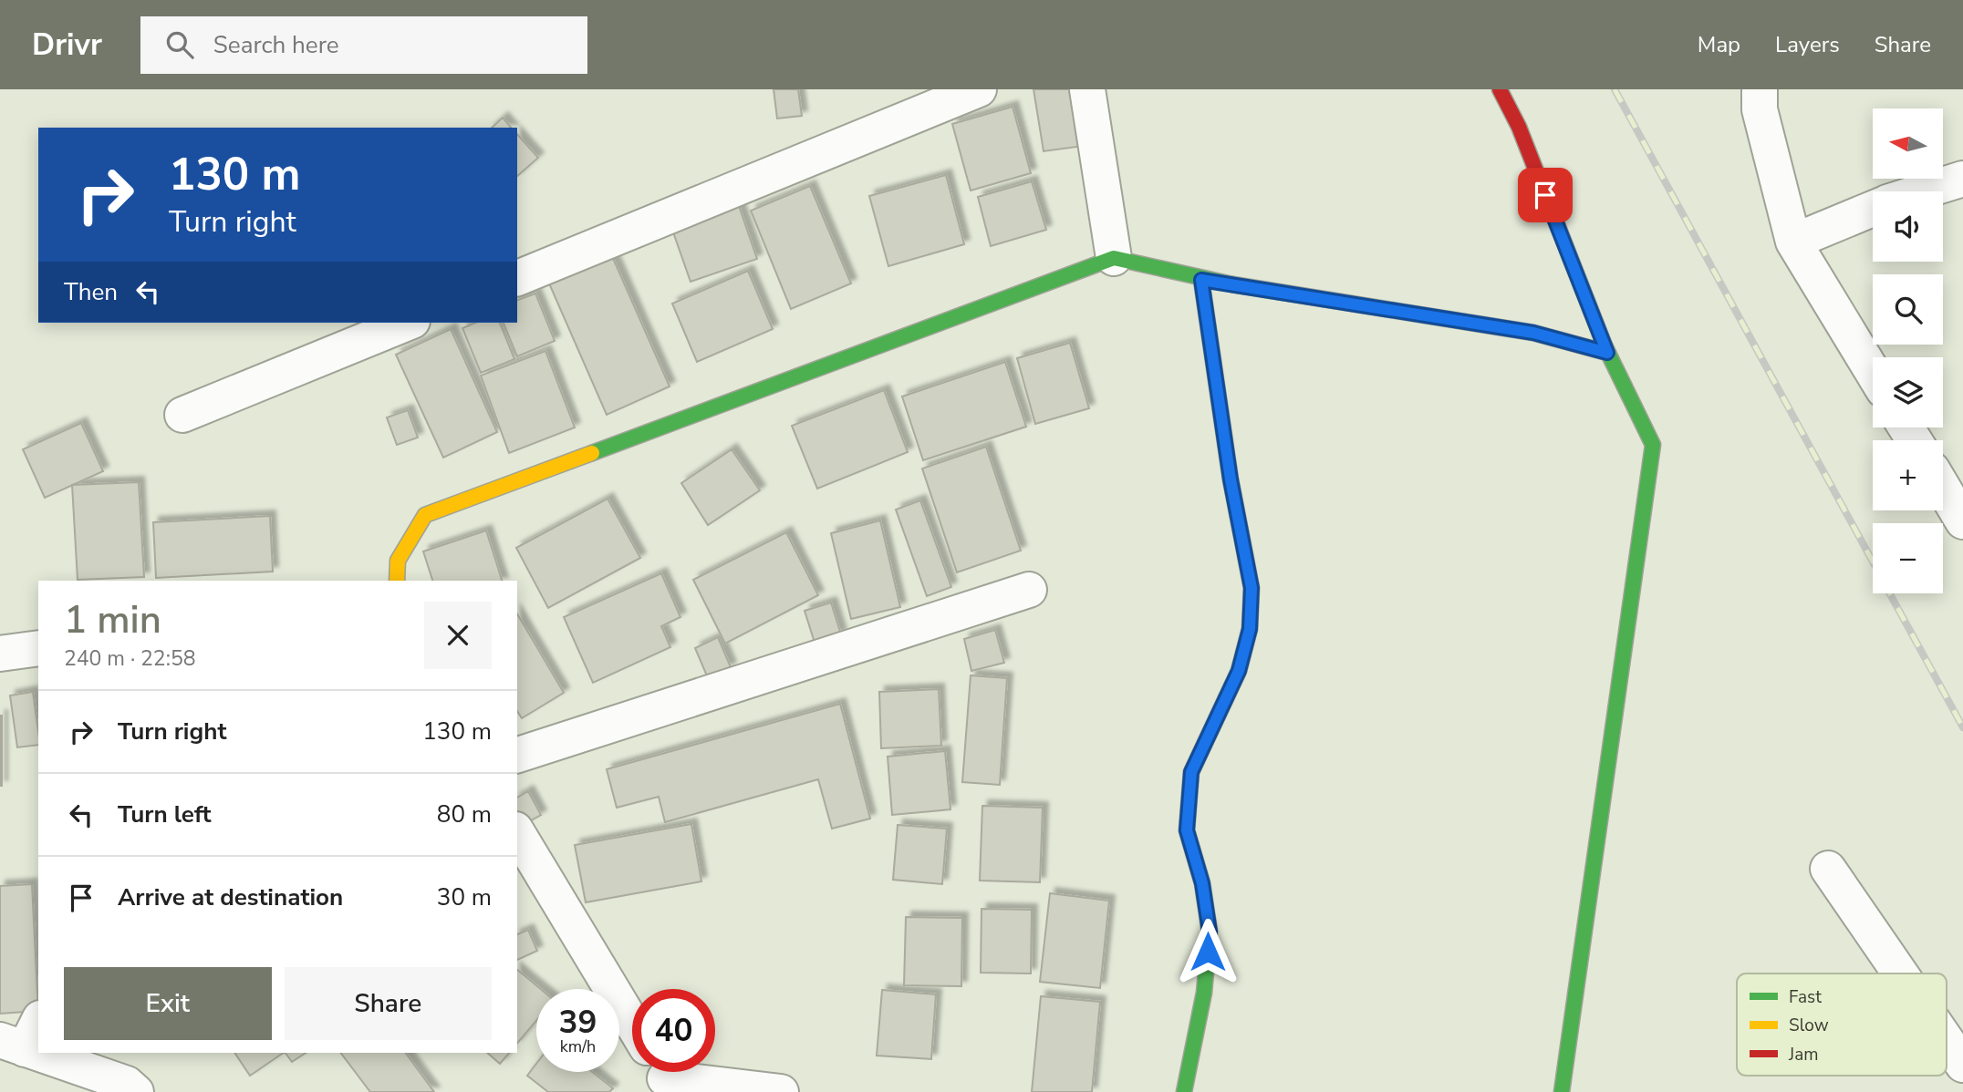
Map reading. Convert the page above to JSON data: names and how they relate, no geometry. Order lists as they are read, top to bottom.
{
  "legend": ["Fast", "Slow", "Jam"],
  "north": "left",
  "page": {
    "header": "Drivr",
    "search": "Search here",
    "nav": ["Map", "Layers", "Share"],
    "map_buttons": ["+", "−"],
    "turn": ["130 m", "Turn right"],
    "then": "Then",
    "heading": ["1 min", "240 m · 22:58"],
    "list": [
      {
        "name": "Turn right",
        "value": "130 m"
      },
      {
        "name": "Turn left",
        "value": "80 m"
      },
      {
        "name": "Arrive at destination",
        "value": "30 m"
      }
    ],
    "buttons": ["Exit", "Share"],
    "speed": "39 km/h",
    "limit": "40"
  }
}
